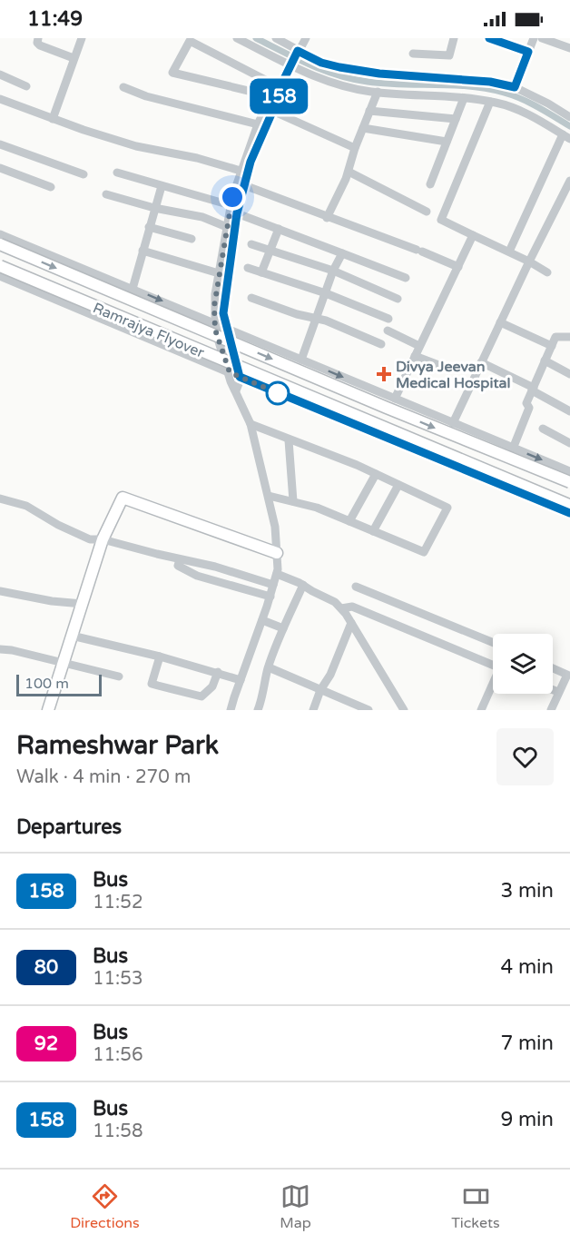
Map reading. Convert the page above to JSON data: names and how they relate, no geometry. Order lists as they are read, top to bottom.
{
  "streets": {
    "main road": ["Ramrajya Flyover"]
  },
  "places": {
    "health": ["Divya Jeevan Medical Hospital"]
  },
  "lines": ["bus line 158"],
  "scale_bar": "100 m",
  "page": {
    "status": "11:49",
    "on_map": "158",
    "scale": "100 m",
    "heading": [
      ["Rameshwar Park", "Walk · 4 min · 270 m"],
      "Departures"
    ],
    "list": [
      {
        "mark": "158",
        "name": "Bus",
        "note": "11:52",
        "value": "3 min"
      },
      {
        "mark": "80",
        "name": "Bus",
        "note": "11:53",
        "value": "4 min"
      },
      {
        "mark": "92",
        "name": "Bus",
        "note": "11:56",
        "value": "7 min"
      },
      {
        "mark": "158",
        "name": "Bus",
        "note": "11:58",
        "value": "9 min"
      }
    ],
    "tabs": ["Directions", "Map", "Tickets"]
  }
}
